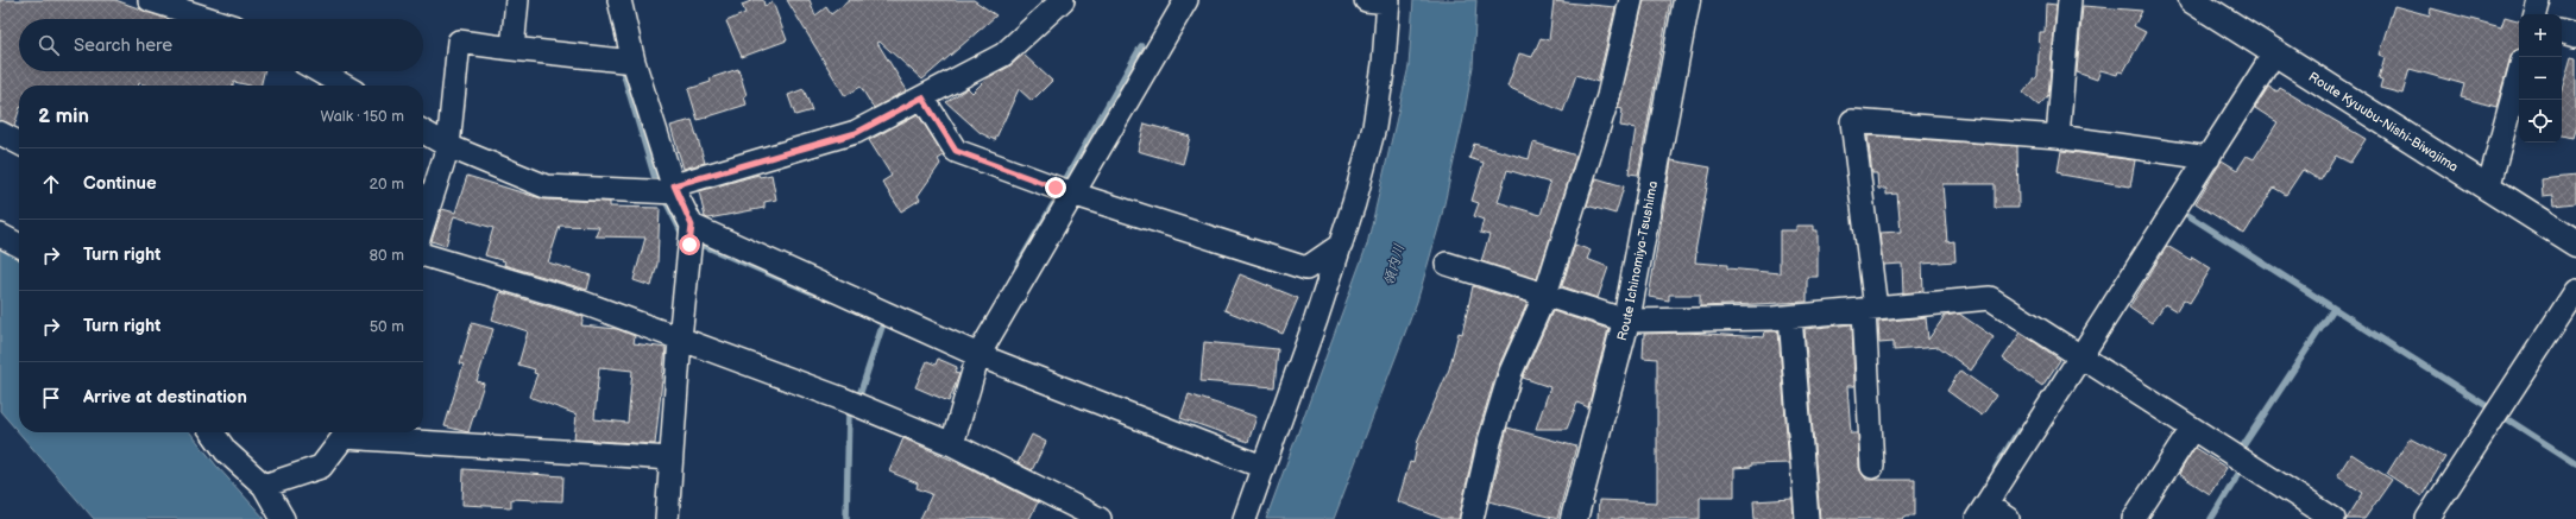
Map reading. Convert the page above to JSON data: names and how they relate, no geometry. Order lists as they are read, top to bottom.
{
  "streets": {
    "main road": ["Route Kyuubu-Nishi-Biwajima", "Route Ichinomiya-Tsushima"]
  },
  "water": ["領内川"],
  "page": {
    "map_buttons": ["+", "−"],
    "search": "Search here",
    "heading": ["2 min", "Walk · 150 m"],
    "list": [
      ["Continue", "20 m"],
      ["Turn right", "80 m"],
      ["Turn right", "50 m"],
      "Arrive at destination"
    ]
  }
}
